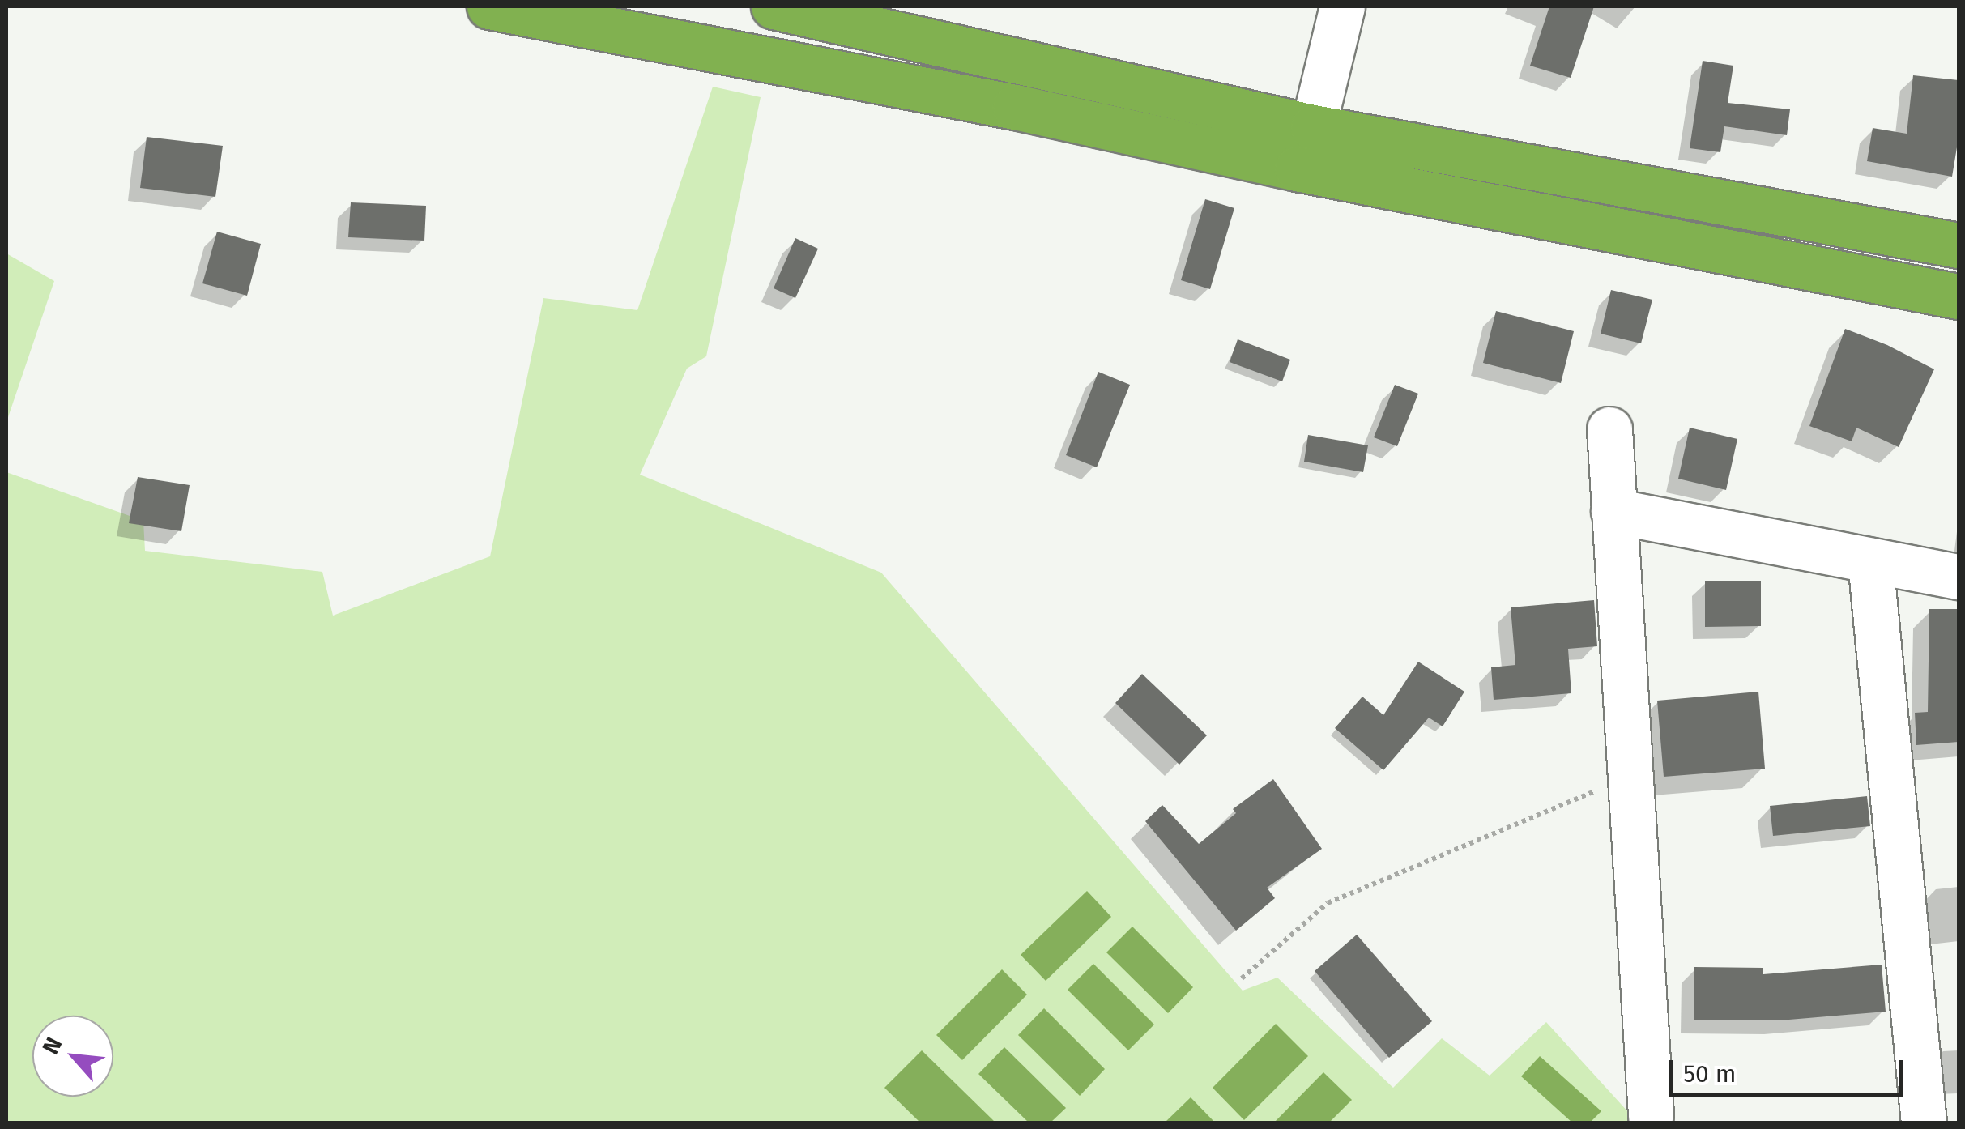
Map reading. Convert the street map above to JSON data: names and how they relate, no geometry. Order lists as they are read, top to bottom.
{
  "scale_bar": "50 m",
  "north": "top left"
}
